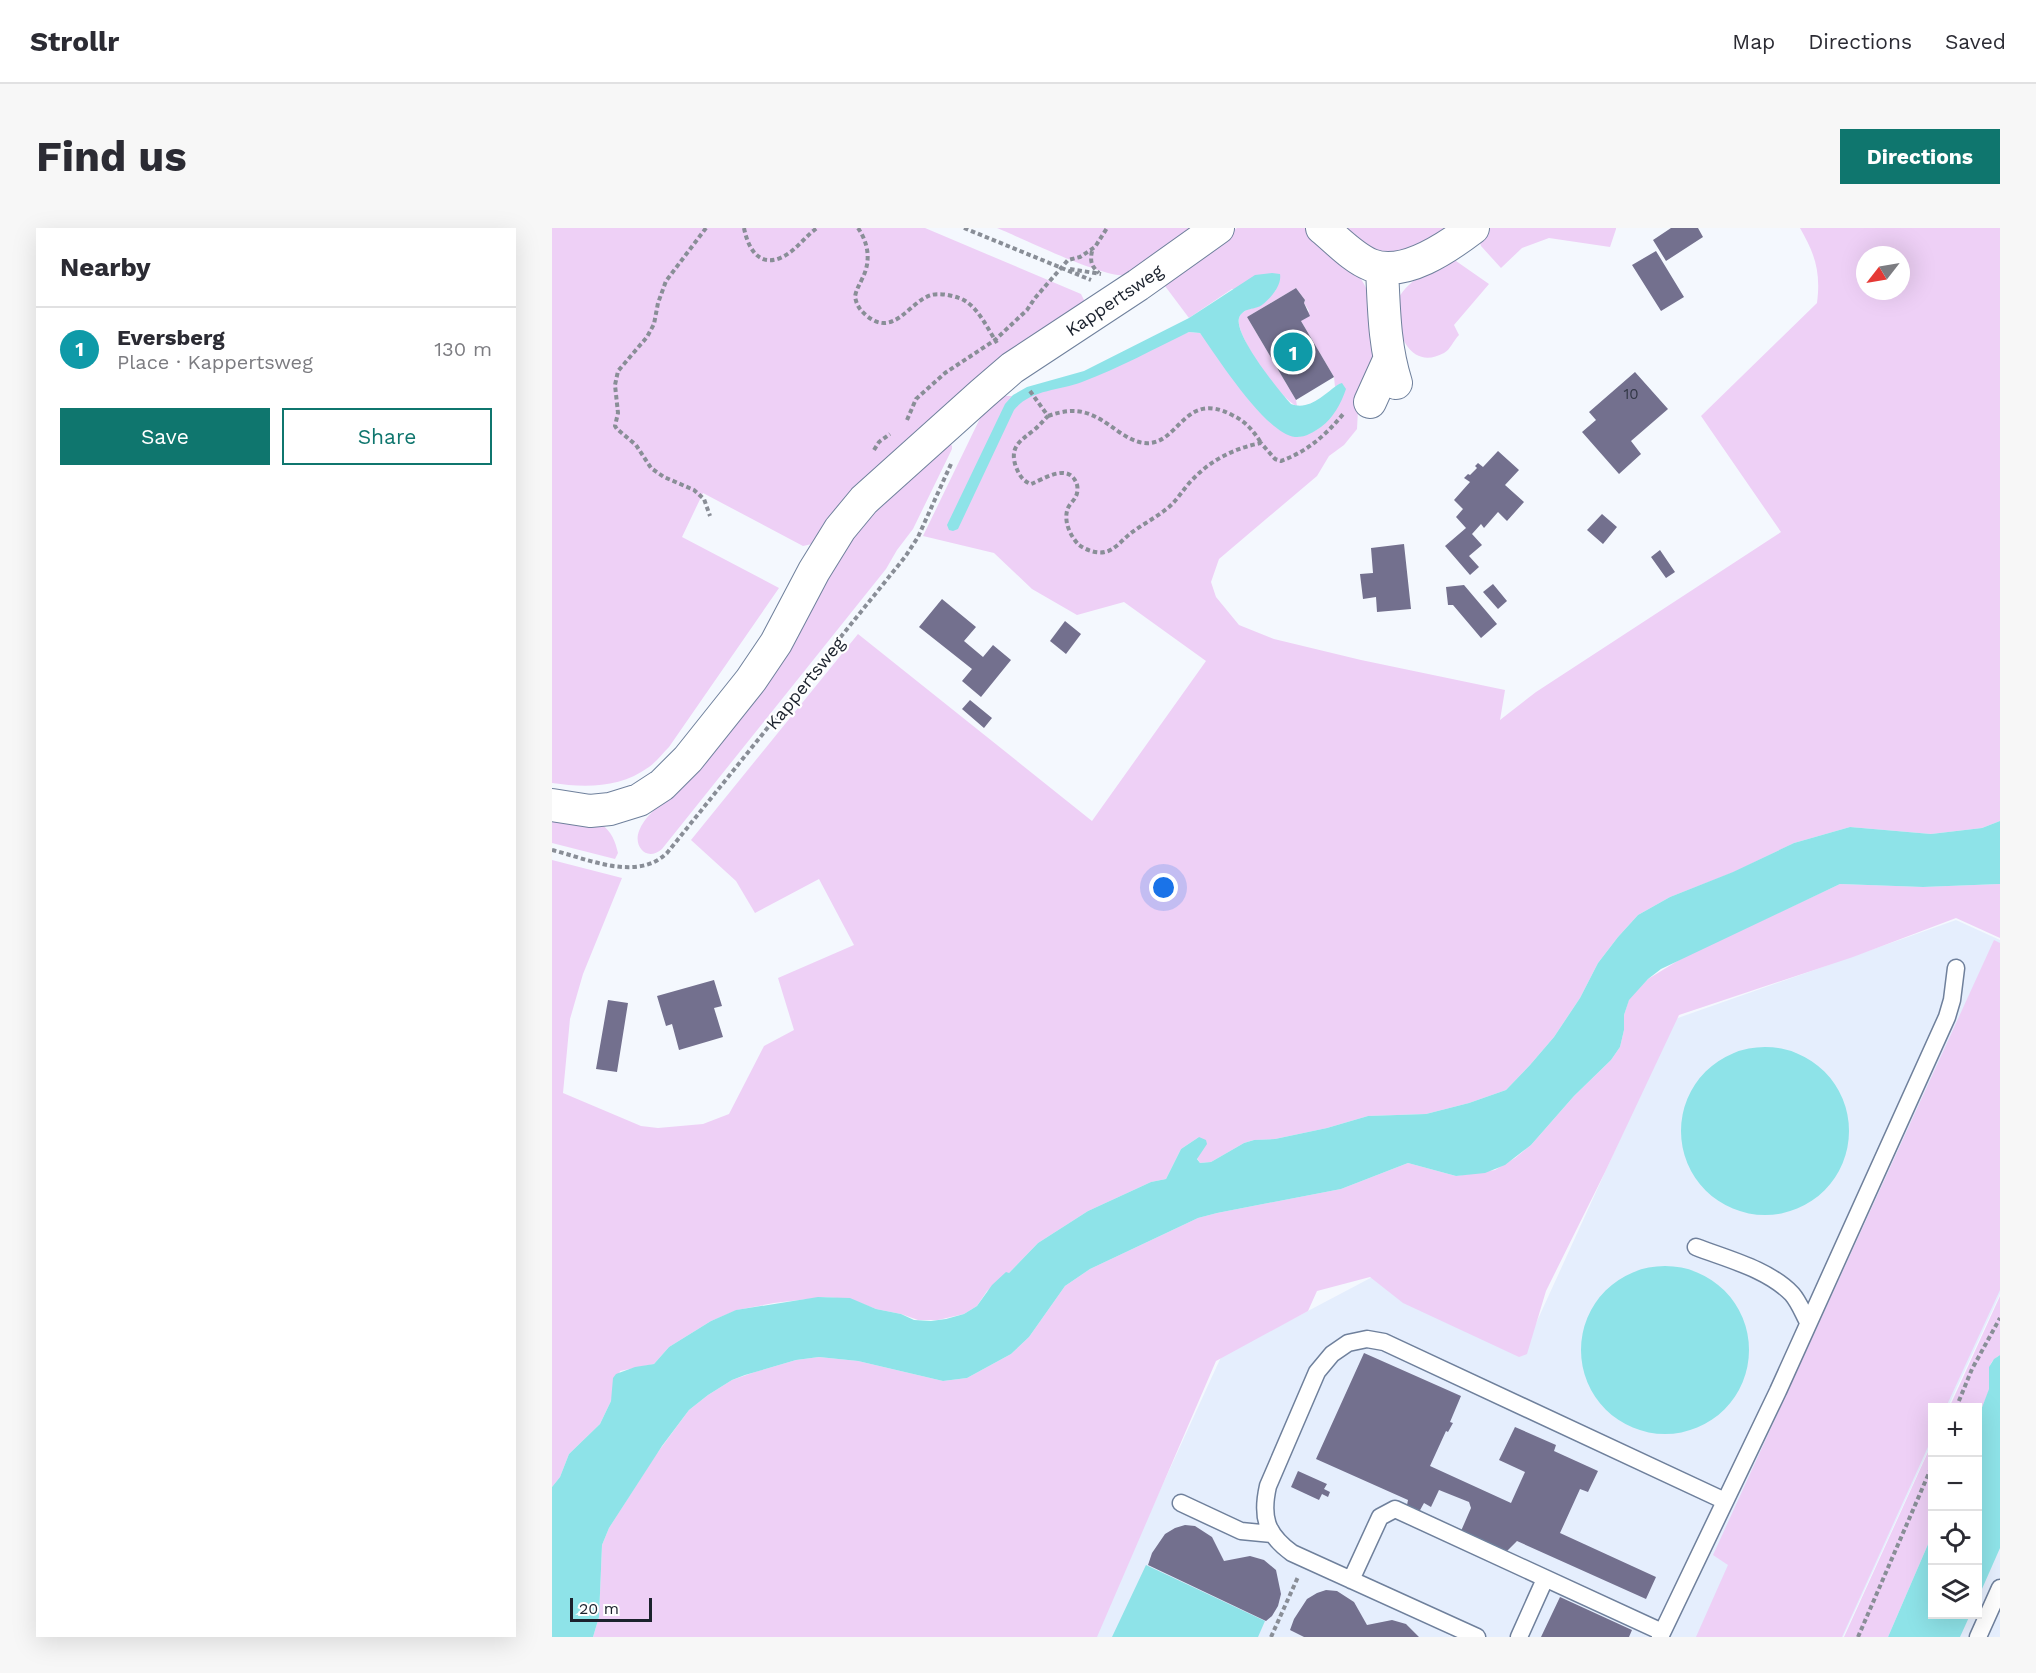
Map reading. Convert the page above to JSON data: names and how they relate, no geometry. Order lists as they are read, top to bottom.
{
  "streets": {
    "street": ["Kappertsweg"]
  },
  "house_numbers": ["10"],
  "scale_bar": "20 m",
  "north": "bottom left",
  "page": {
    "header": "Strollr",
    "nav": ["Map", "Directions", "Saved"],
    "buttons": [
      "Directions",
      ["Save", "Share"]
    ],
    "title": "Find us",
    "heading": "Nearby",
    "list": [
      {
        "mark": "1",
        "name": "Eversberg",
        "note": "Place · Kappertsweg",
        "value": "130 m"
      }
    ],
    "pins": "1",
    "map_buttons": ["+", "−"],
    "scale": "20 m"
  }
}
